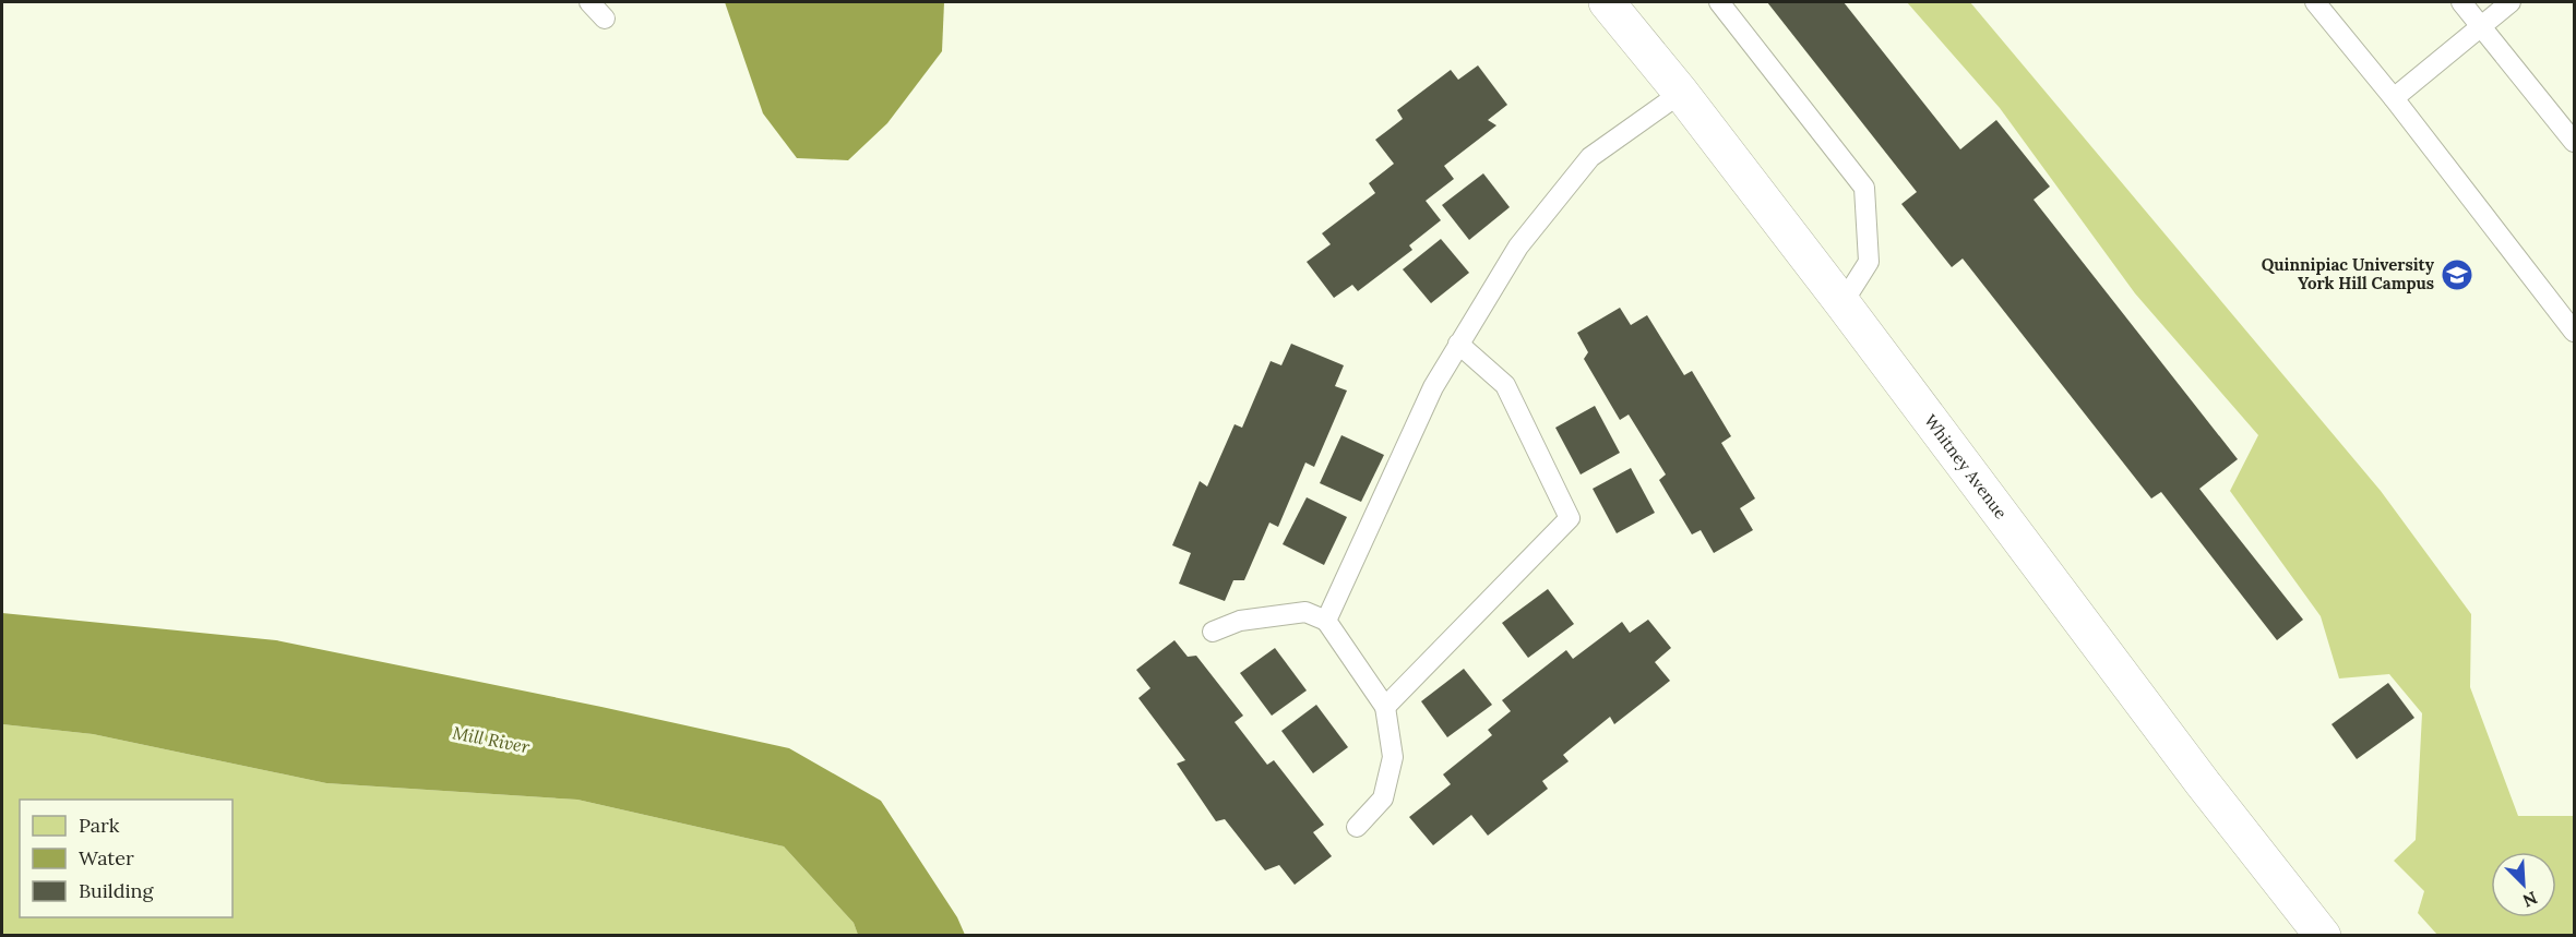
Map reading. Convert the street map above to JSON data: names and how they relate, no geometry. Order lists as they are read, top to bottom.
{
  "streets": {
    "highway": ["Whitney Avenue"]
  },
  "water": ["Mill River"],
  "places": {
    "school or university": ["Quinnipiac University York Hill Campus"]
  },
  "legend": ["Park", "Water", "Building"],
  "north": "bottom right"
}
